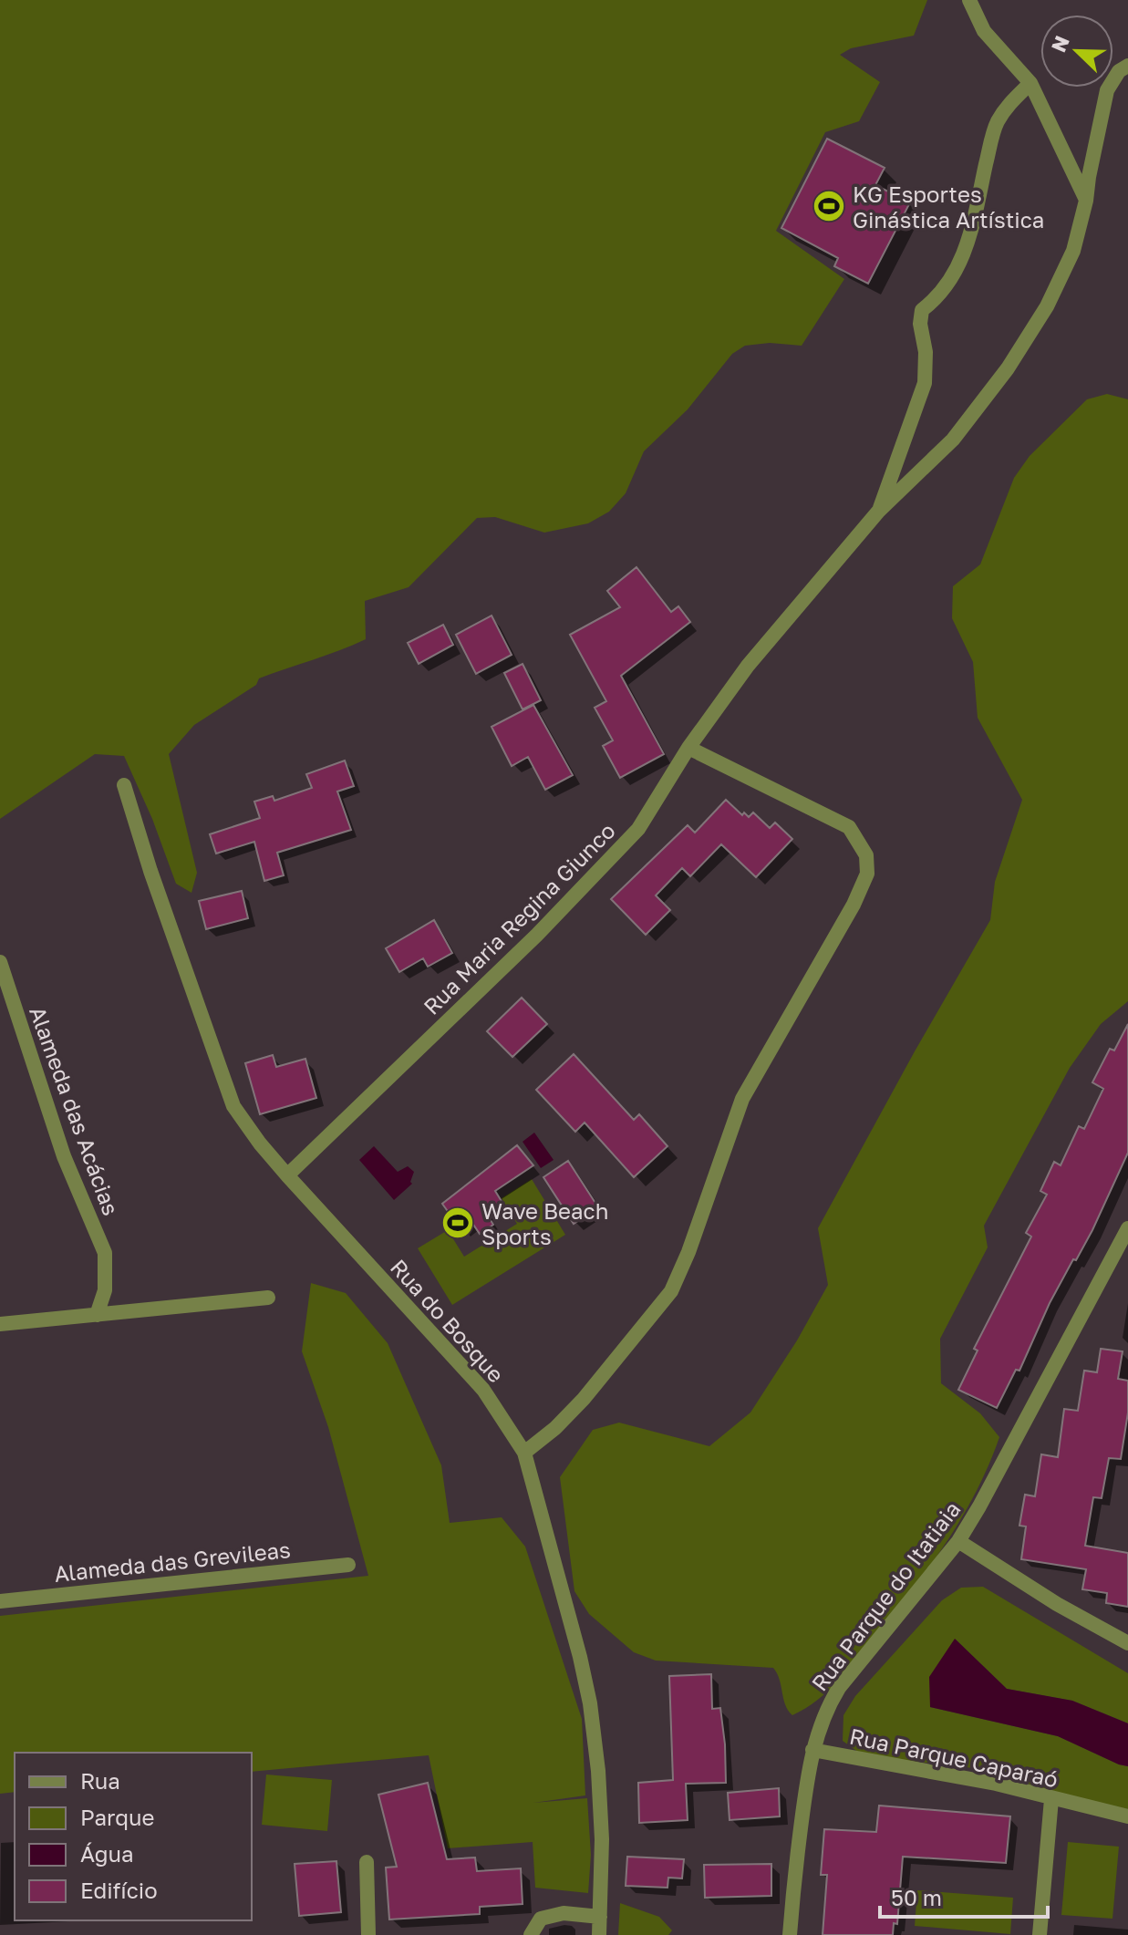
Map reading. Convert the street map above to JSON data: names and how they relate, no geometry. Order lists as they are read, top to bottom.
{
  "streets": {
    "street": [
      "Rua Maria Regina Giunco",
      "Alameda das Acácias",
      "Rua do Bosque",
      "Alameda das Grevileas",
      "Rua Parque do Itatiaia",
      "Rua Parque Caparaó"
    ]
  },
  "crossings": [
    ["Rua Maria Regina Giunco", "Rua do Bosque"],
    ["Rua Parque do Itatiaia", "Rua Parque Caparaó"]
  ],
  "places": {
    "sports": ["KG Esportes Ginástica Artística", "Wave Beach Sports"]
  },
  "legend": [
    "Rua",
    "Parque",
    "Água",
    "Edifício"
  ],
  "scale_bar": "50 m",
  "north": "top left"
}
